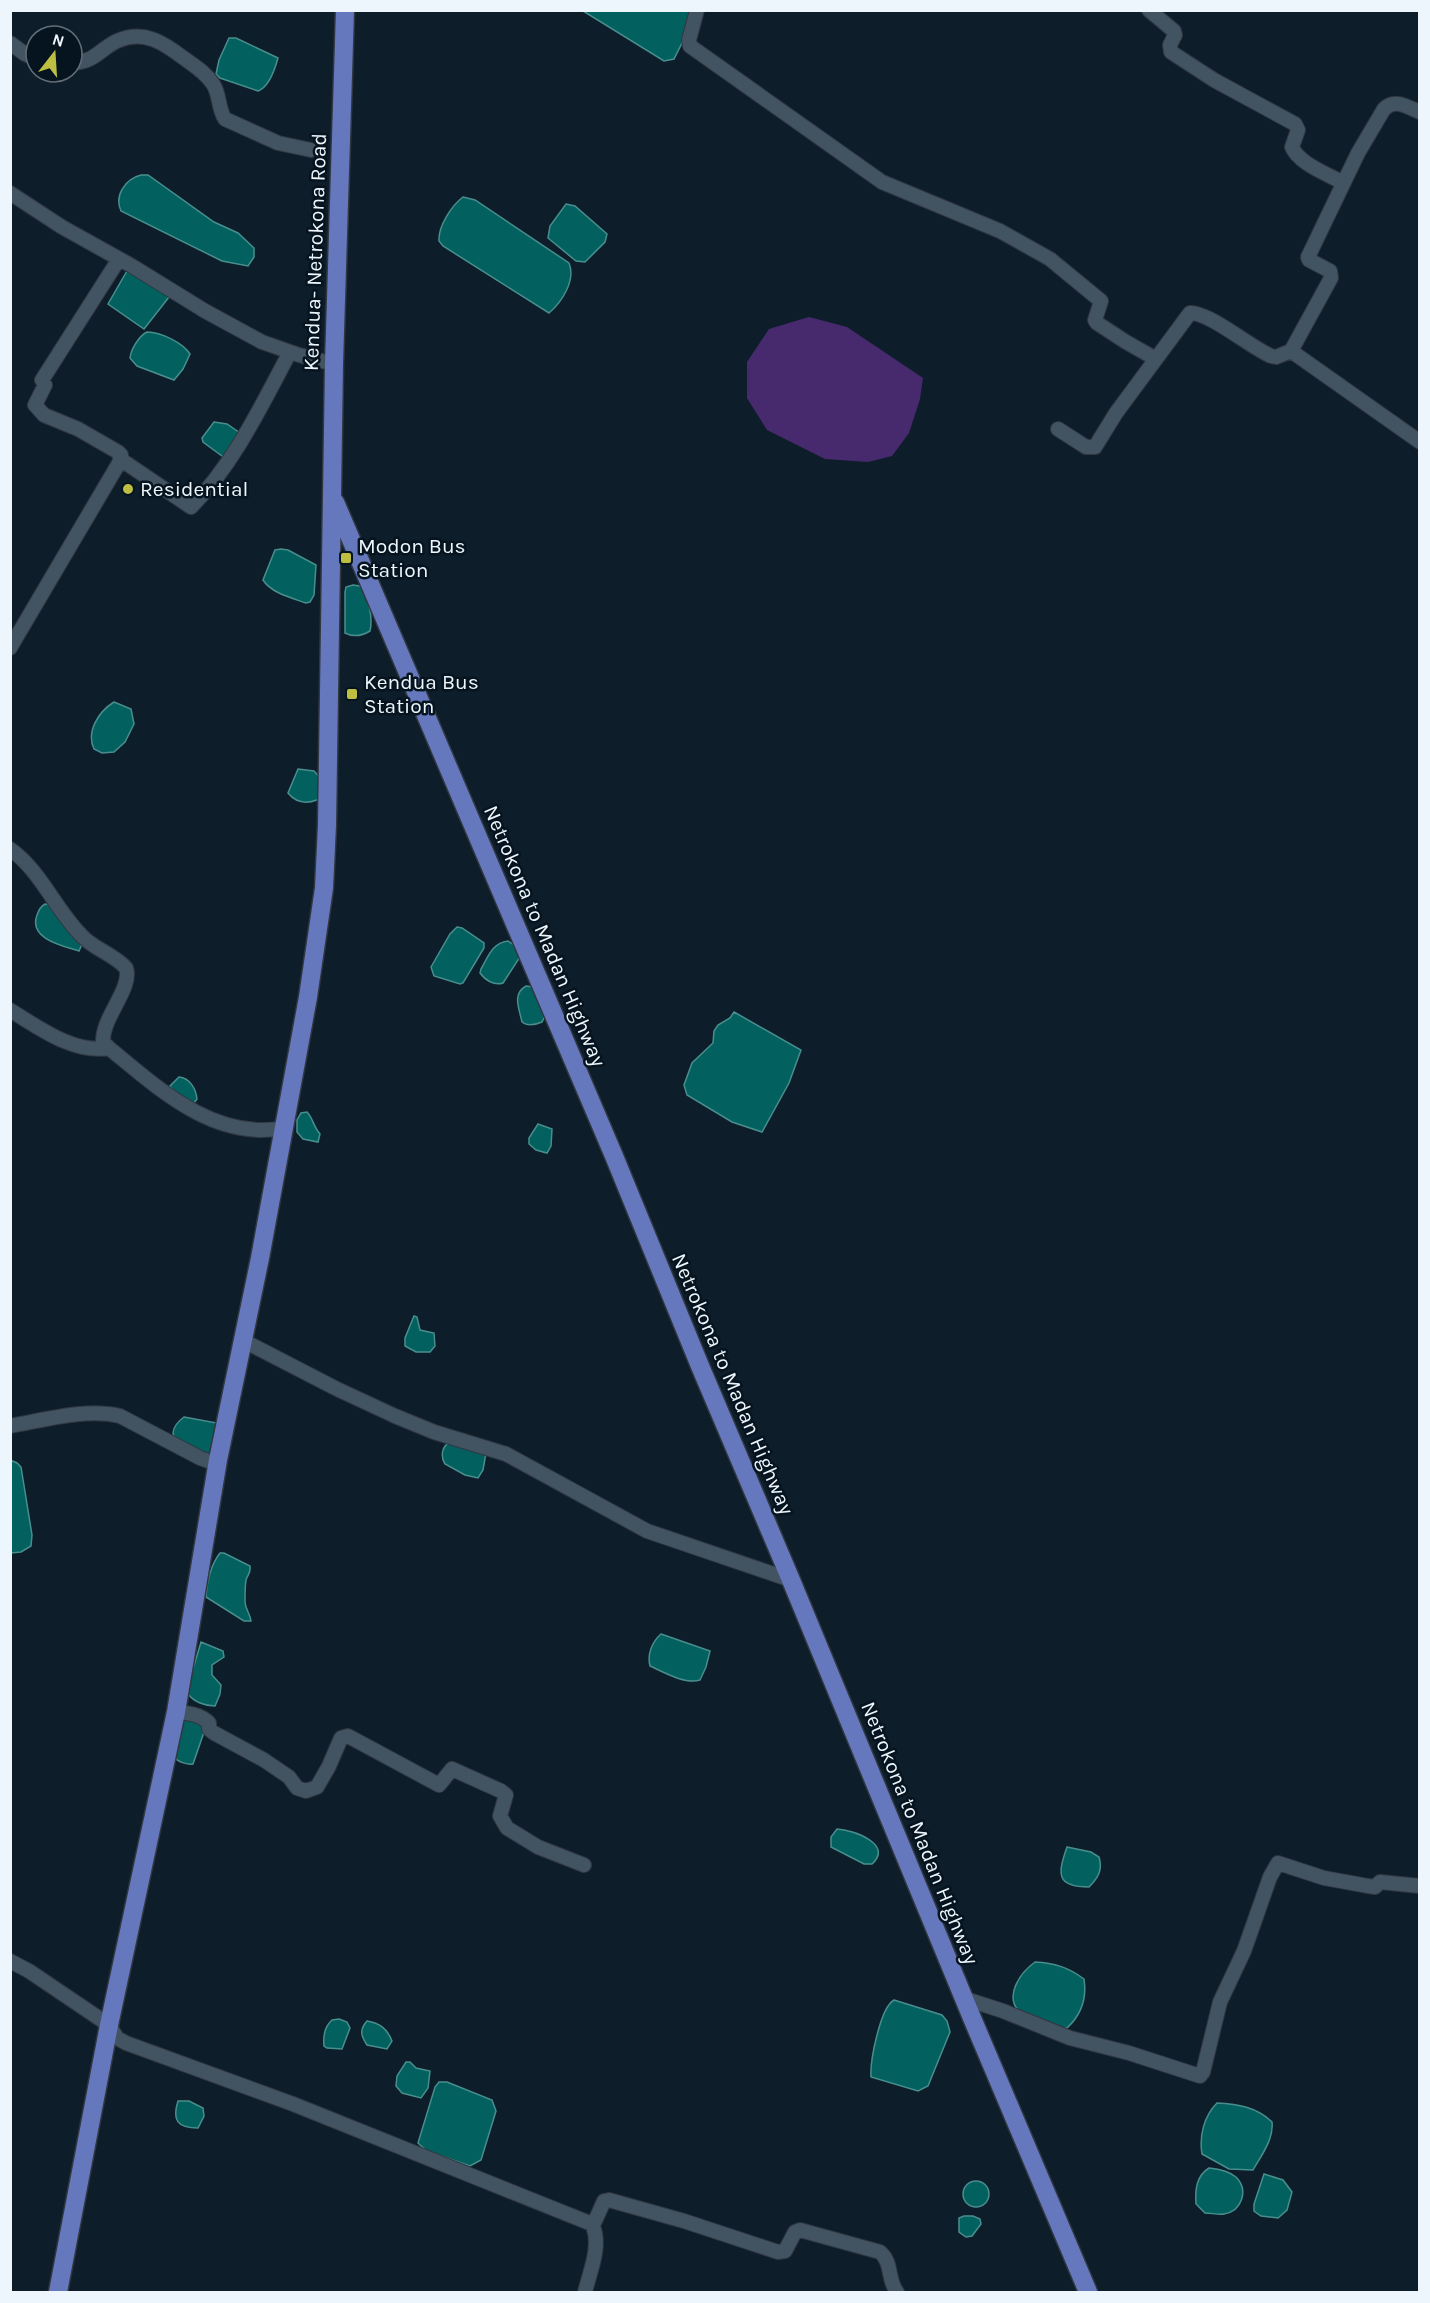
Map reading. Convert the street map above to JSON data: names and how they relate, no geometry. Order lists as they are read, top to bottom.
{
  "streets": {
    "main road": ["Kendua- Netrokona Road", "Netrokona to Madan Highway"]
  },
  "crossings": [
    ["Kendua- Netrokona Road", "Netrokona to Madan Highway"]
  ],
  "places": {
    "other": ["Residential"],
    "transit": ["Modon Bus Station", "Kendua Bus Station"]
  },
  "north": "top"
}
